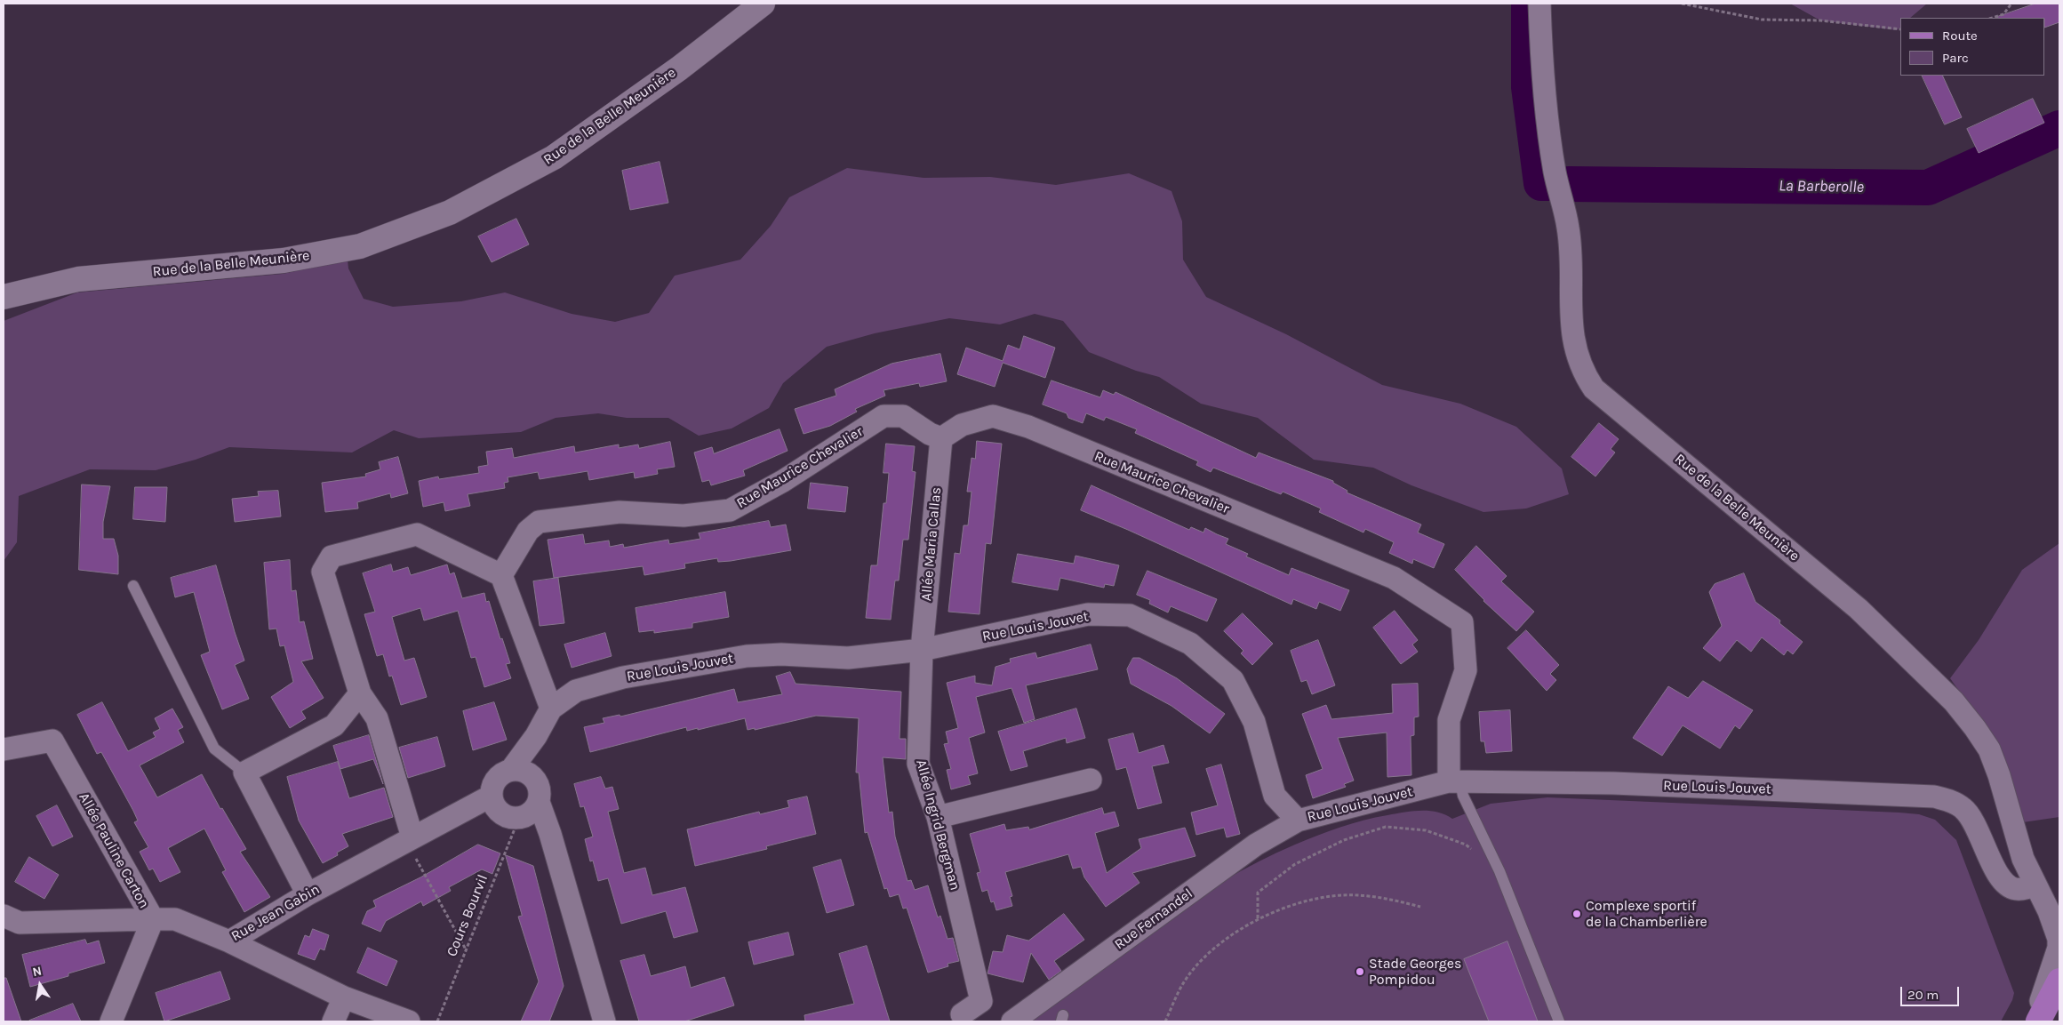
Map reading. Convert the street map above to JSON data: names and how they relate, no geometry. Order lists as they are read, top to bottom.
{
  "streets": {
    "street": [
      "Rue de la Belle Meunière",
      "Rue Maurice Chevalier",
      "Allée Maria Callas",
      "Rue Louis Jouvet",
      "Allée Ingrid Bergman",
      "Allée Pauline Carton",
      "Rue Jean Gabin",
      "Rue Fernandel"
    ],
    "path": ["Cours Bourvil"]
  },
  "crossings": [
    ["Rue de la Belle Meunière", "Rue Louis Jouvet"],
    ["Rue Maurice Chevalier", "Allée Maria Callas"],
    ["Rue Maurice Chevalier", "Rue Louis Jouvet"],
    ["Allée Maria Callas", "Rue Louis Jouvet"],
    ["Allée Maria Callas", "Allée Ingrid Bergman"],
    ["Rue Louis Jouvet", "Allée Ingrid Bergman"],
    ["Rue Louis Jouvet", "Rue Jean Gabin"],
    ["Rue Louis Jouvet", "Cours Bourvil"],
    ["Rue Louis Jouvet", "Rue Fernandel"],
    ["Allée Pauline Carton", "Rue Jean Gabin"],
    ["Rue Jean Gabin", "Cours Bourvil"]
  ],
  "water": ["La Barberolle"],
  "places": ["Complexe sportif de la Chamberlière", "Stade Georges Pompidou"],
  "legend": ["Route", "Parc"],
  "scale_bar": "20 m",
  "north": "top"
}
